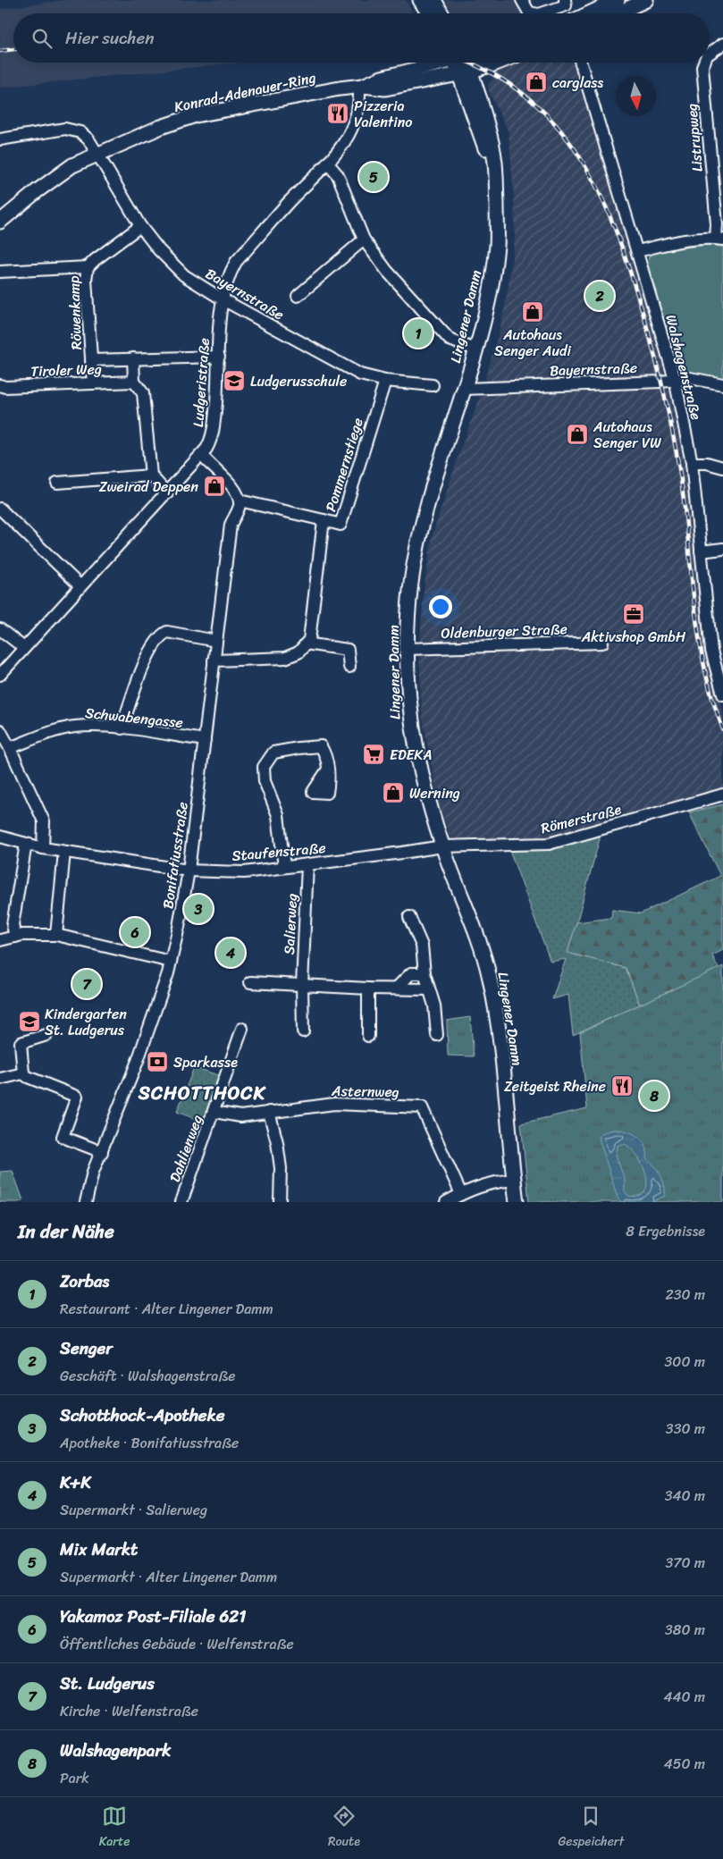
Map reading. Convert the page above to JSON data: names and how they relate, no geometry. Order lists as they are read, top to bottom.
{
  "streets": {
    "main road": ["Konrad-Adenauer-Ring", "Lingener Damm"],
    "street": [
      "Listrupweg",
      "Bayernstraße",
      "Röwenkamp",
      "Walshagenstraße",
      "Tiroler Weg",
      "Ludgeristraße",
      "Pommernstiege",
      "Oldenburger Straße",
      "Schwabengasse",
      "Römerstraße",
      "Staufenstraße",
      "Bonifatiusstraße",
      "Salierweg",
      "Asternweg",
      "Dahlienweg"
    ]
  },
  "crossings": [
    ["Konrad-Adenauer-Ring", "Bayernstraße"],
    ["Konrad-Adenauer-Ring", "Lingener Damm"],
    ["Konrad-Adenauer-Ring", "Ludgeristraße"],
    ["Bayernstraße", "Röwenkamp"],
    ["Bayernstraße", "Lingener Damm"],
    ["Bayernstraße", "Walshagenstraße"],
    ["Bayernstraße", "Ludgeristraße"],
    ["Bayernstraße", "Pommernstiege"],
    ["Röwenkamp", "Tiroler Weg"],
    ["Lingener Damm", "Oldenburger Straße"],
    ["Lingener Damm", "Römerstraße"],
    ["Lingener Damm", "Staufenstraße"],
    ["Tiroler Weg", "Ludgeristraße"],
    ["Schwabengasse", "Bonifatiusstraße"],
    ["Römerstraße", "Staufenstraße"],
    ["Staufenstraße", "Bonifatiusstraße"],
    ["Staufenstraße", "Salierweg"],
    ["Asternweg", "Dahlienweg"]
  ],
  "districts": ["SCHOTTHOCK"],
  "places": {
    "shop": [
      "carglass",
      "Autohaus Senger Audi",
      "Autohaus Senger VW",
      "Zweirad Deppen",
      "Werning"
    ],
    "restaurant": ["Pizzeria Valentino", "Zeitgeist Rheine"],
    "school or university": ["Ludgerusschule", "Kindergarten St. Ludgerus"],
    "office": ["Aktivshop GmbH"],
    "supermarket": ["EDEKA"],
    "bank": ["Sparkasse"]
  },
  "north": "bottom",
  "page": {
    "search": "Hier suchen",
    "pins": [
      "5",
      "2",
      "1",
      "3",
      "6",
      "4",
      "7",
      "8"
    ],
    "heading": ["In der Nähe", "8 Ergebnisse"],
    "list": [
      {
        "mark": "1",
        "name": "Zorbas",
        "note": "Restaurant · Alter Lingener Damm",
        "value": "230 m"
      },
      {
        "mark": "2",
        "name": "Senger",
        "note": "Geschäft · Walshagenstraße",
        "value": "300 m"
      },
      {
        "mark": "3",
        "name": "Schotthock-Apotheke",
        "note": "Apotheke · Bonifatiusstraße",
        "value": "330 m"
      },
      {
        "mark": "4",
        "name": "K+K",
        "note": "Supermarkt · Salierweg",
        "value": "340 m"
      },
      {
        "mark": "5",
        "name": "Mix Markt",
        "note": "Supermarkt · Alter Lingener Damm",
        "value": "370 m"
      },
      {
        "mark": "6",
        "name": "Yakamoz Post-Filiale 621",
        "note": "Öffentliches Gebäude · Welfenstraße",
        "value": "380 m"
      },
      {
        "mark": "7",
        "name": "St. Ludgerus",
        "note": "Kirche · Welfenstraße",
        "value": "440 m"
      },
      {
        "mark": "8",
        "name": "Walshagenpark",
        "note": "Park",
        "value": "450 m"
      }
    ],
    "nav": ["Karte", "Route", "Gespeichert"]
  }
}
